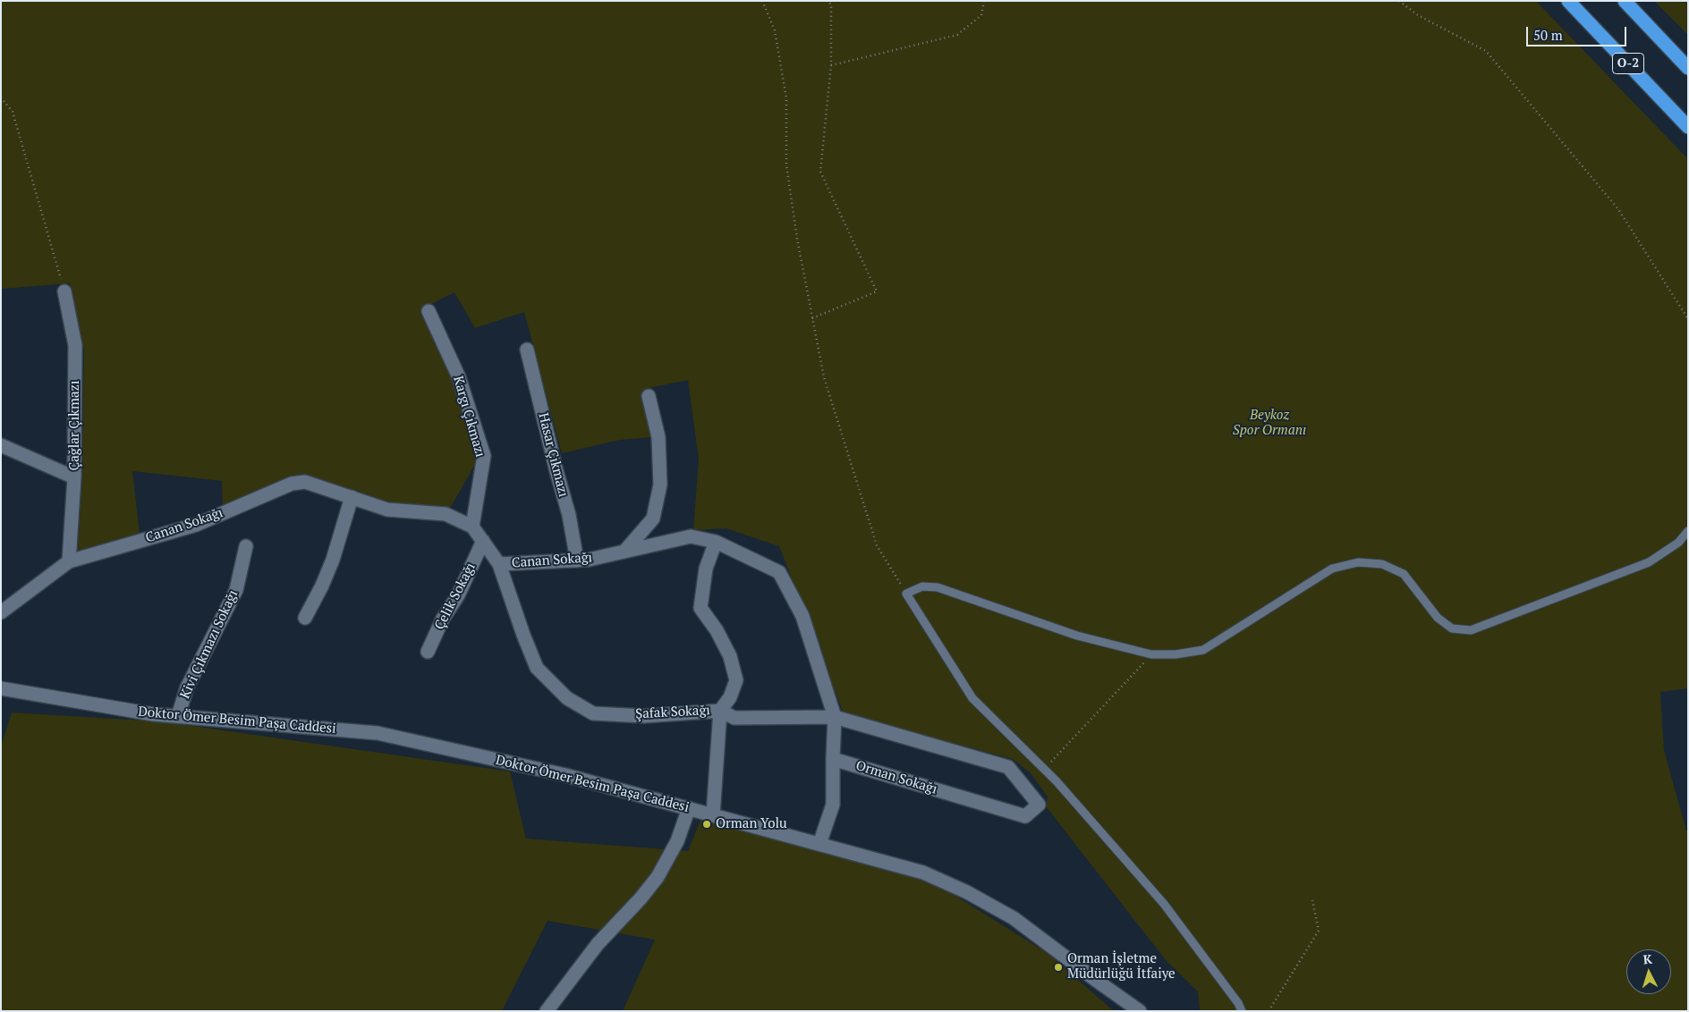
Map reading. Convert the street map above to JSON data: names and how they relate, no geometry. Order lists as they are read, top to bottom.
{
  "streets": {
    "highway": ["O-2"],
    "street": [
      "Kargı Çıkmazı",
      "Çağlar Çıkmazı",
      "Hasar Çıkmazı",
      "Canan Sokağı",
      "Çelik Sokağı",
      "Kivi Çıkmazı Sokağı",
      "Şafak Sokağı",
      "Doktor Ömer Besim Paşa Caddesi",
      "Orman Sokağı"
    ]
  },
  "crossings": [
    ["Kargı Çıkmazı", "Canan Sokağı"],
    ["Çağlar Çıkmazı", "Canan Sokağı"],
    ["Hasar Çıkmazı", "Canan Sokağı"],
    ["Canan Sokağı", "Çelik Sokağı"],
    ["Canan Sokağı", "Şafak Sokağı"],
    ["Kivi Çıkmazı Sokağı", "Doktor Ömer Besim Paşa Caddesi"],
    ["Şafak Sokağı", "Orman Sokağı"]
  ],
  "parks": ["Beykoz Spor Ormanı"],
  "places": ["Orman Yolu", "Orman İşletme Müdürlüğü İtfaiye"],
  "scale_bar": "50 m",
  "north": "top"
}
